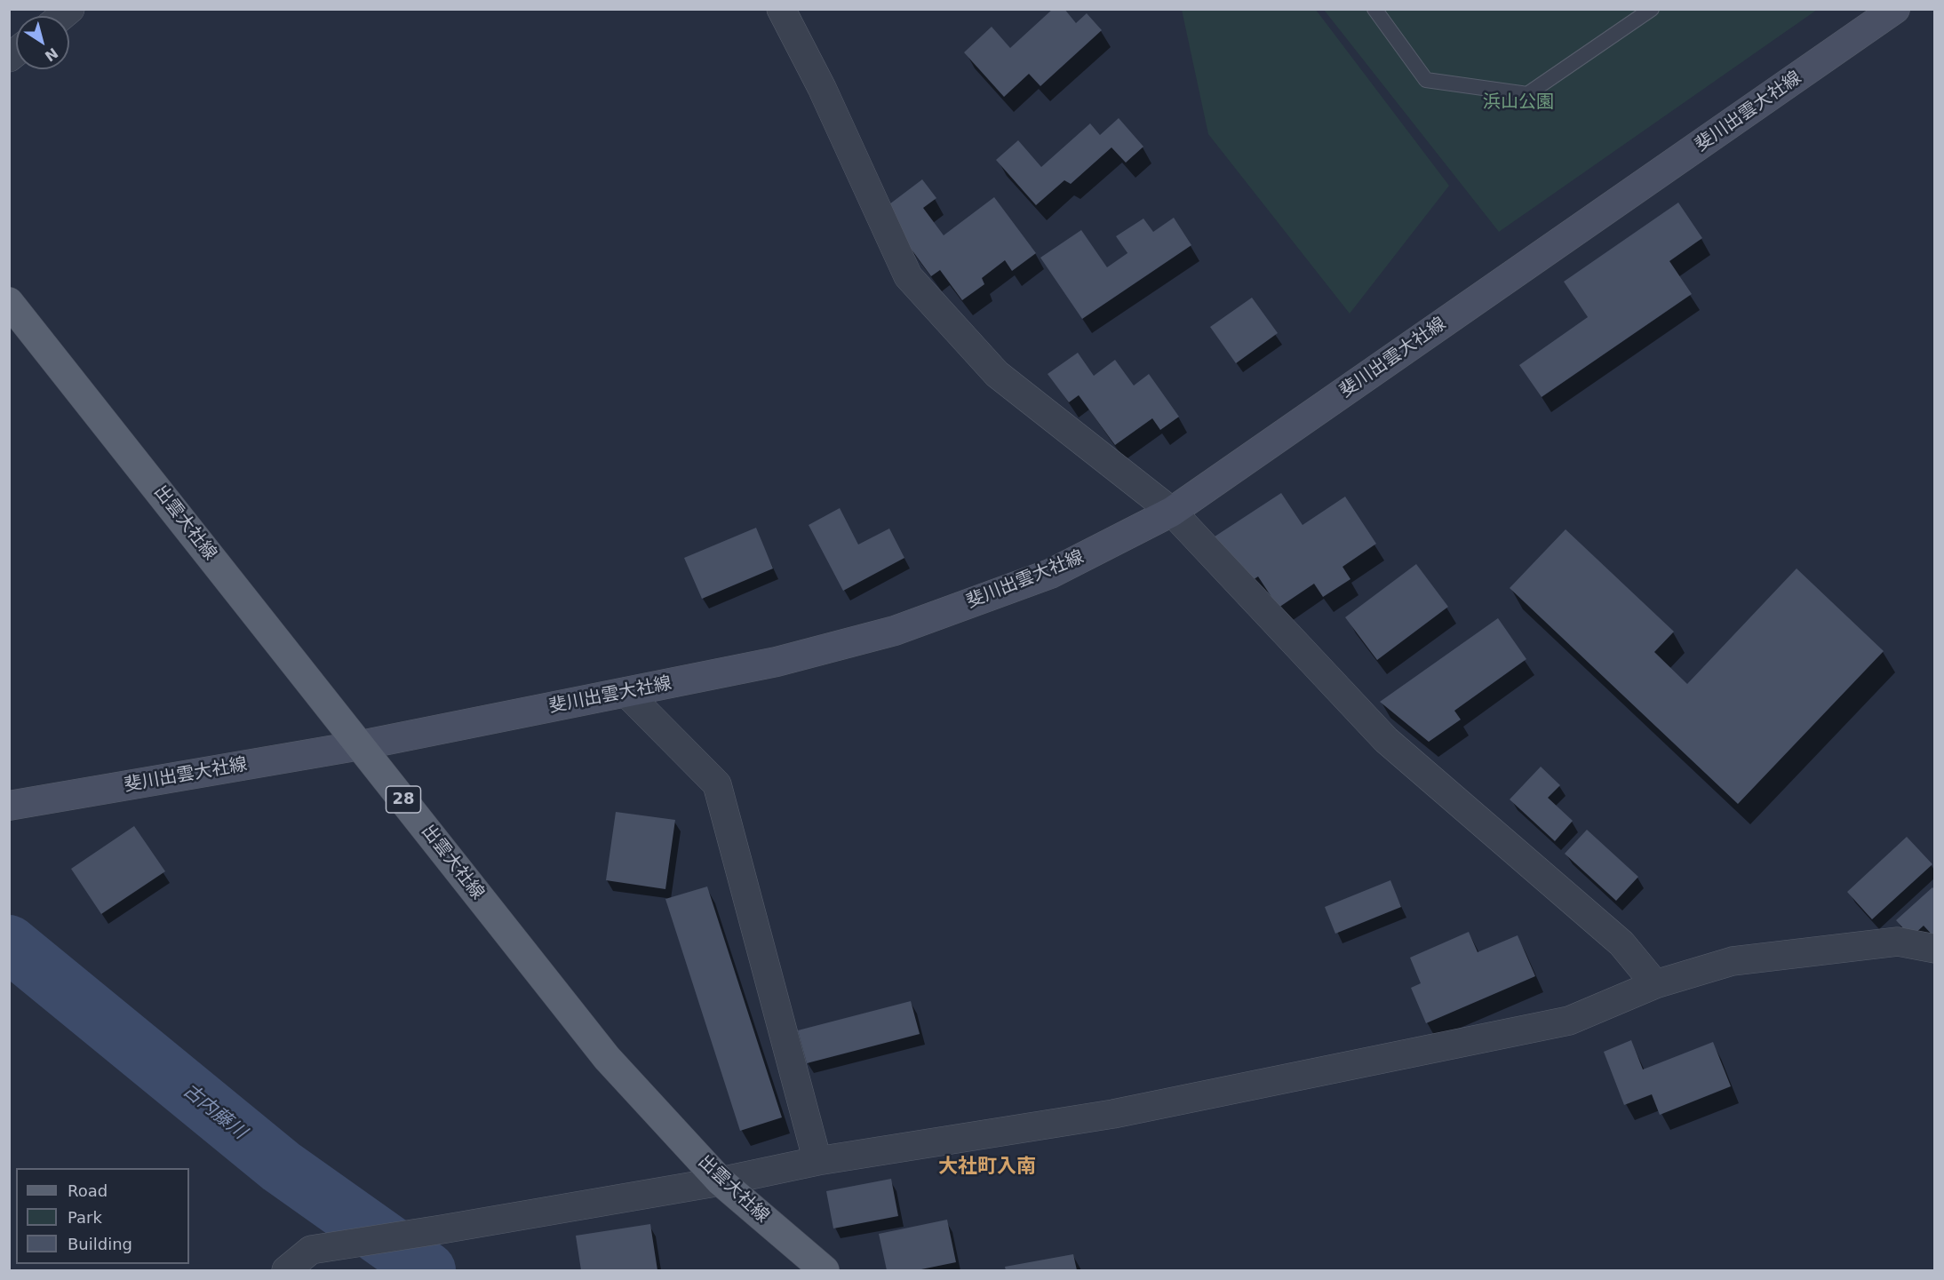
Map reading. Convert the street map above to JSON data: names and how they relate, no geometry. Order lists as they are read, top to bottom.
{
  "streets": {
    "main road": ["斐川出雲大社線", "出雲大社線", "28"]
  },
  "crossings": [
    ["斐川出雲大社線", "出雲大社線"]
  ],
  "districts": ["大社町入南"],
  "water": ["古内藤川"],
  "parks": ["浜山公園"],
  "legend": ["Road", "Park", "Building"],
  "north": "bottom right"
}
